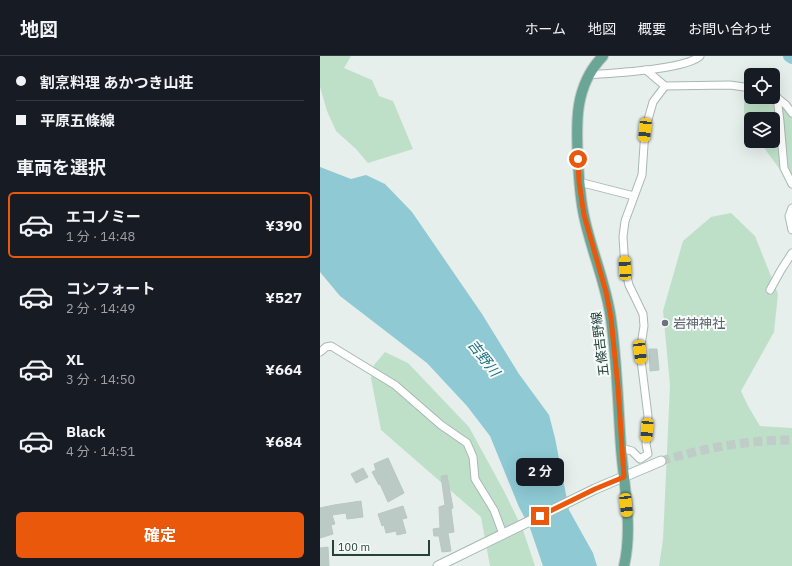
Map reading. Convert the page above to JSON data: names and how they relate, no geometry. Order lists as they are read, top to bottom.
{
  "streets": {
    "main road": ["五條吉野線"]
  },
  "water": ["吉野川"],
  "places": ["岩神神社"],
  "scale_bar": "100 m",
  "page": {
    "header": "地図",
    "nav": [
      "ホーム",
      "地図",
      "概要",
      "お問い合わせ"
    ],
    "banner": ["割烹料理 あかつき山荘", "平原五條線"],
    "heading": "車両を選択",
    "list": [
      {
        "name": "エコノミー",
        "note": "1 分 · 14:48",
        "value": "¥390"
      },
      {
        "name": "コンフォート",
        "note": "2 分 · 14:49",
        "value": "¥527"
      },
      {
        "name": "XL",
        "note": "3 分 · 14:50",
        "value": "¥664"
      },
      {
        "name": "Black",
        "note": "4 分 · 14:51",
        "value": "¥684"
      }
    ],
    "bubble": "2 分",
    "buttons": "確定",
    "scale": "100 m"
  }
}
